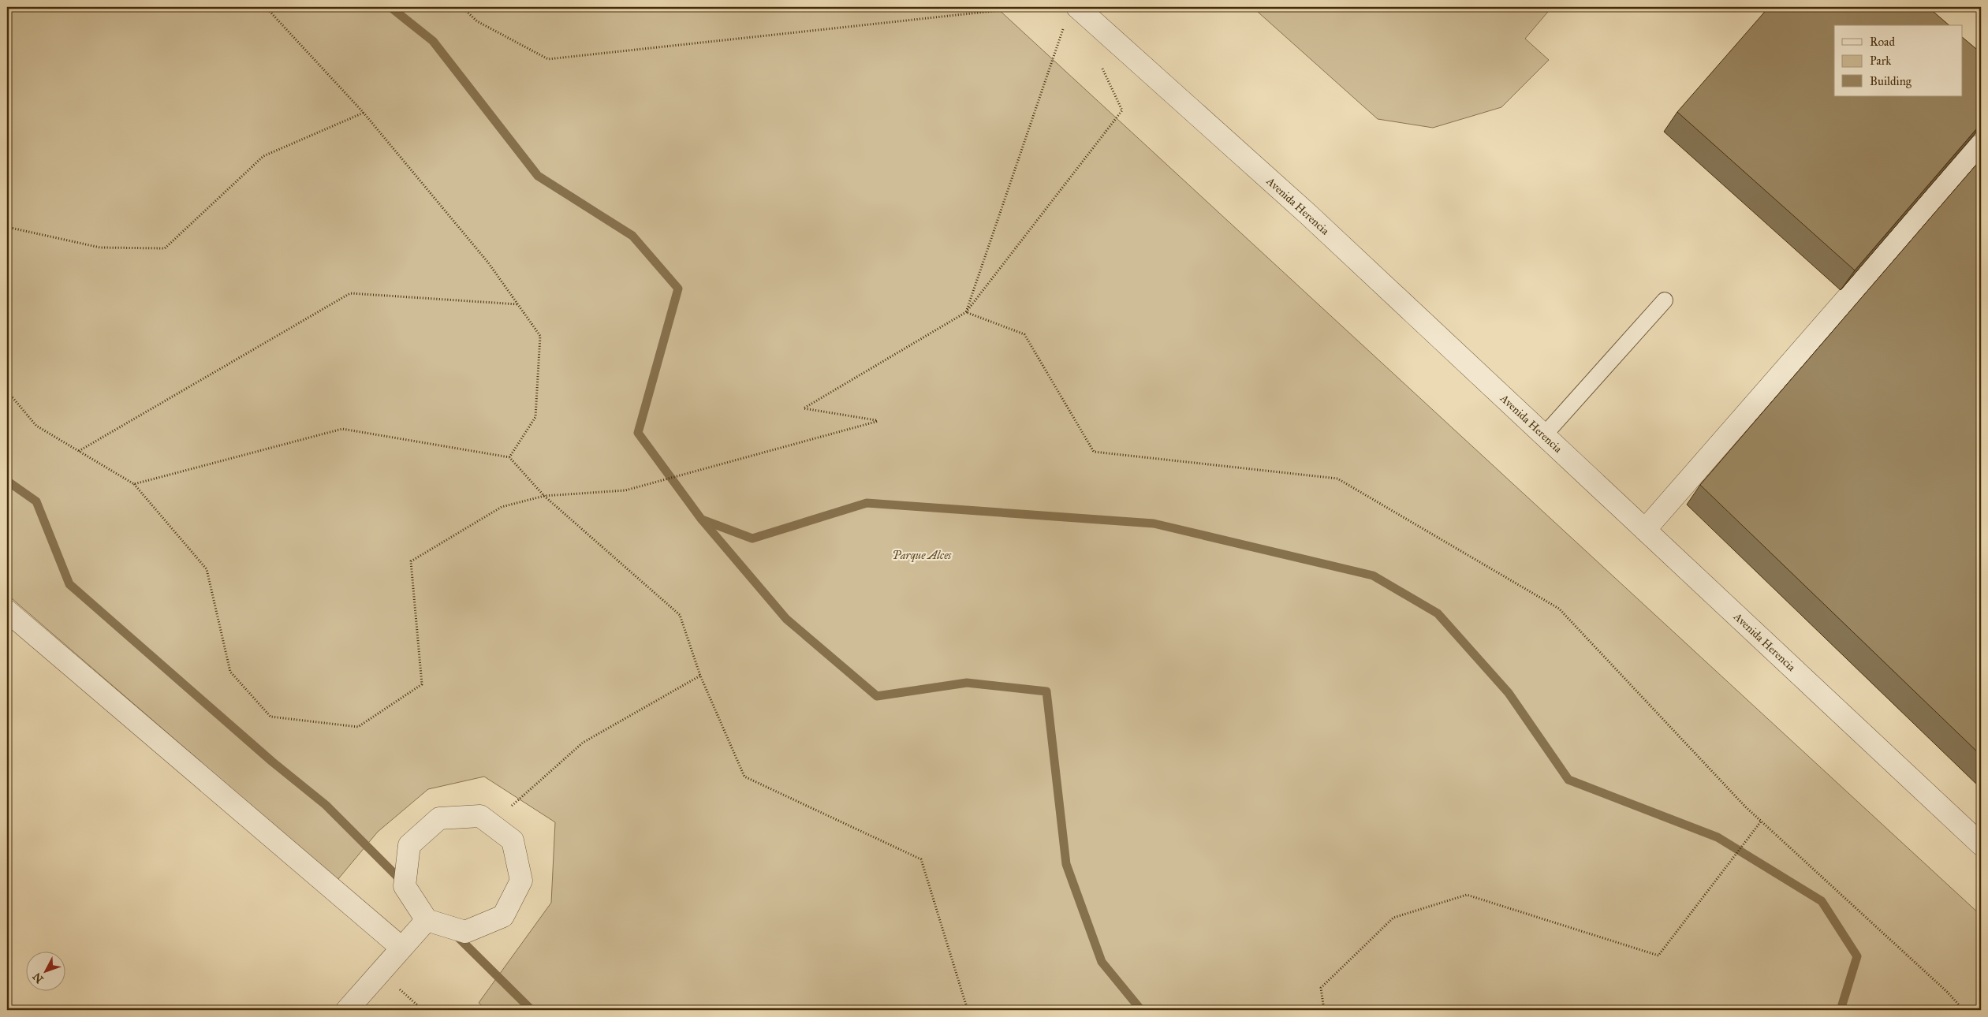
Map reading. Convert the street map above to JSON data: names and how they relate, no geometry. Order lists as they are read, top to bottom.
{
  "streets": {
    "street": ["Avenida Herencia"]
  },
  "parks": ["Parque Alces"],
  "legend": ["Road", "Park", "Building"],
  "north": "bottom left"
}
